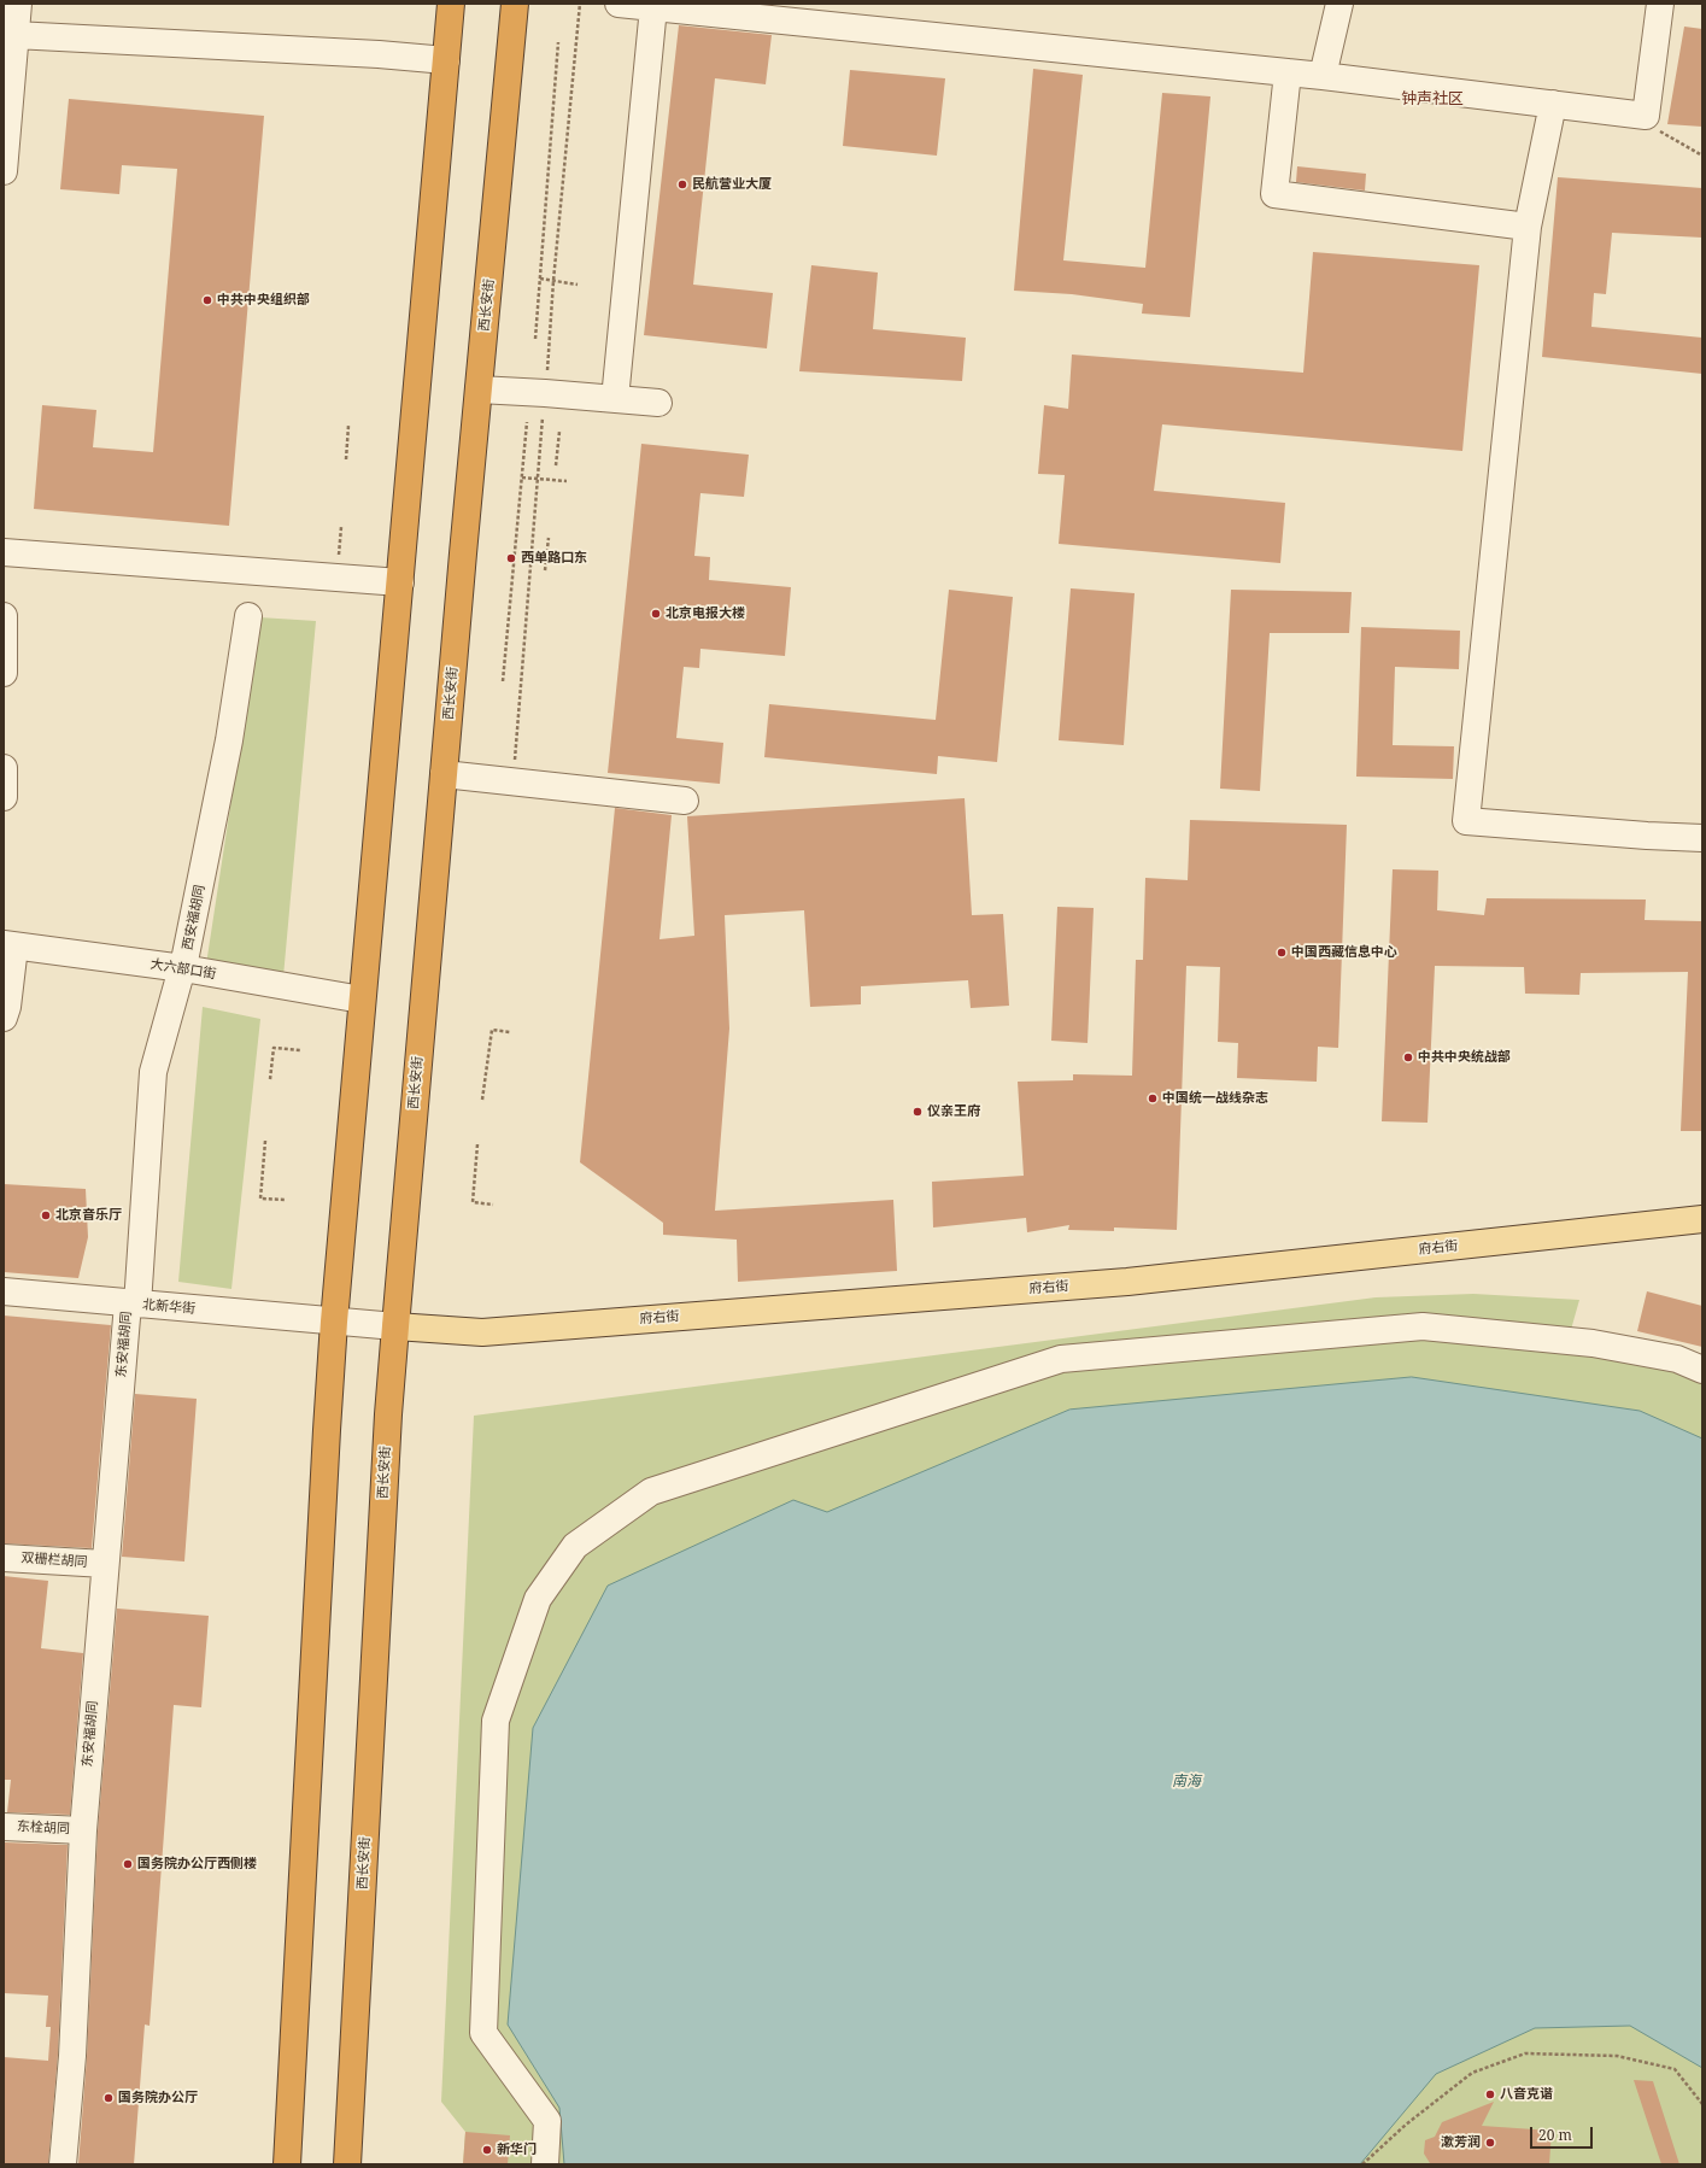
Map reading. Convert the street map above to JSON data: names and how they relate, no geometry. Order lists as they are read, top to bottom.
{
  "streets": {
    "highway": ["西长安街"],
    "main road": ["府右街"],
    "street": [
      "西安福胡同",
      "大六部口街",
      "北新华街",
      "东安福胡同",
      "双栅栏胡同",
      "东栓胡同"
    ]
  },
  "crossings": [
    ["西长安街", "府右街"],
    ["西长安街", "北新华街"],
    ["西安福胡同", "大六部口街"],
    ["西安福胡同", "北新华街"],
    ["西安福胡同", "东安福胡同"],
    ["府右街", "北新华街"],
    ["北新华街", "东安福胡同"],
    ["东安福胡同", "双栅栏胡同"],
    ["东安福胡同", "东栓胡同"]
  ],
  "districts": ["钟声社区"],
  "water": ["南海"],
  "places": [
    "民航营业大厦",
    "中共中央组织部",
    "西单路口东",
    "北京电报大楼",
    "中国西藏信息中心",
    "中共中央统战部",
    "中国统一战线杂志",
    "仪亲王府",
    "北京音乐厅",
    "国务院办公厅西侧楼",
    "八音克谐",
    "国务院办公厅",
    "漱芳润",
    "新华门"
  ],
  "scale_bar": "20 m"
}
